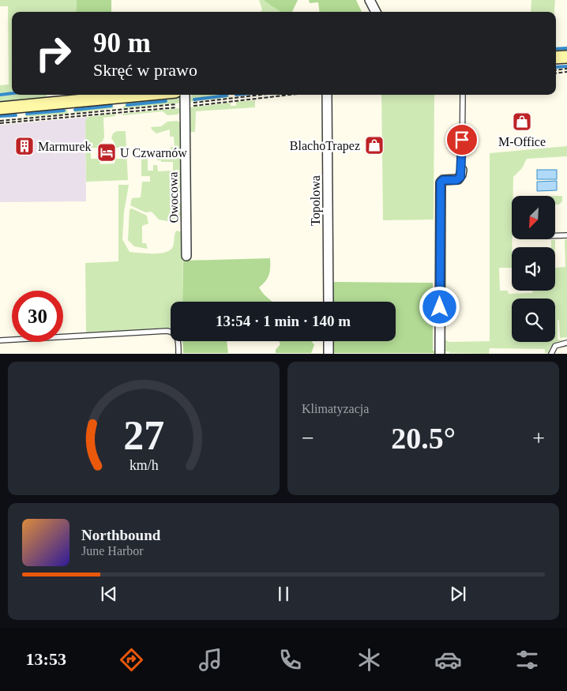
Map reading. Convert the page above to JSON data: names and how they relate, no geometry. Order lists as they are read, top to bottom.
{
  "streets": {
    "street": ["Owocowa", "Topolowa"]
  },
  "places": {
    "shop": ["M-Office", "BlachoTrapez"],
    "building": ["Marmurek"],
    "hotel": ["U Czwarnów"]
  },
  "north": "bottom left",
  "page": {
    "turn": ["90 m", "Skręć w prawo"],
    "limit": "30",
    "trip": "13:54 · 1 min · 140 m",
    "tile": "Klimatyzacja",
    "heat": ["−", "20.5°", "+"],
    "song": ["Northbound", "June Harbor"],
    "tabs": "13:53",
    "gauge": ["27", "km/h"]
  }
}
